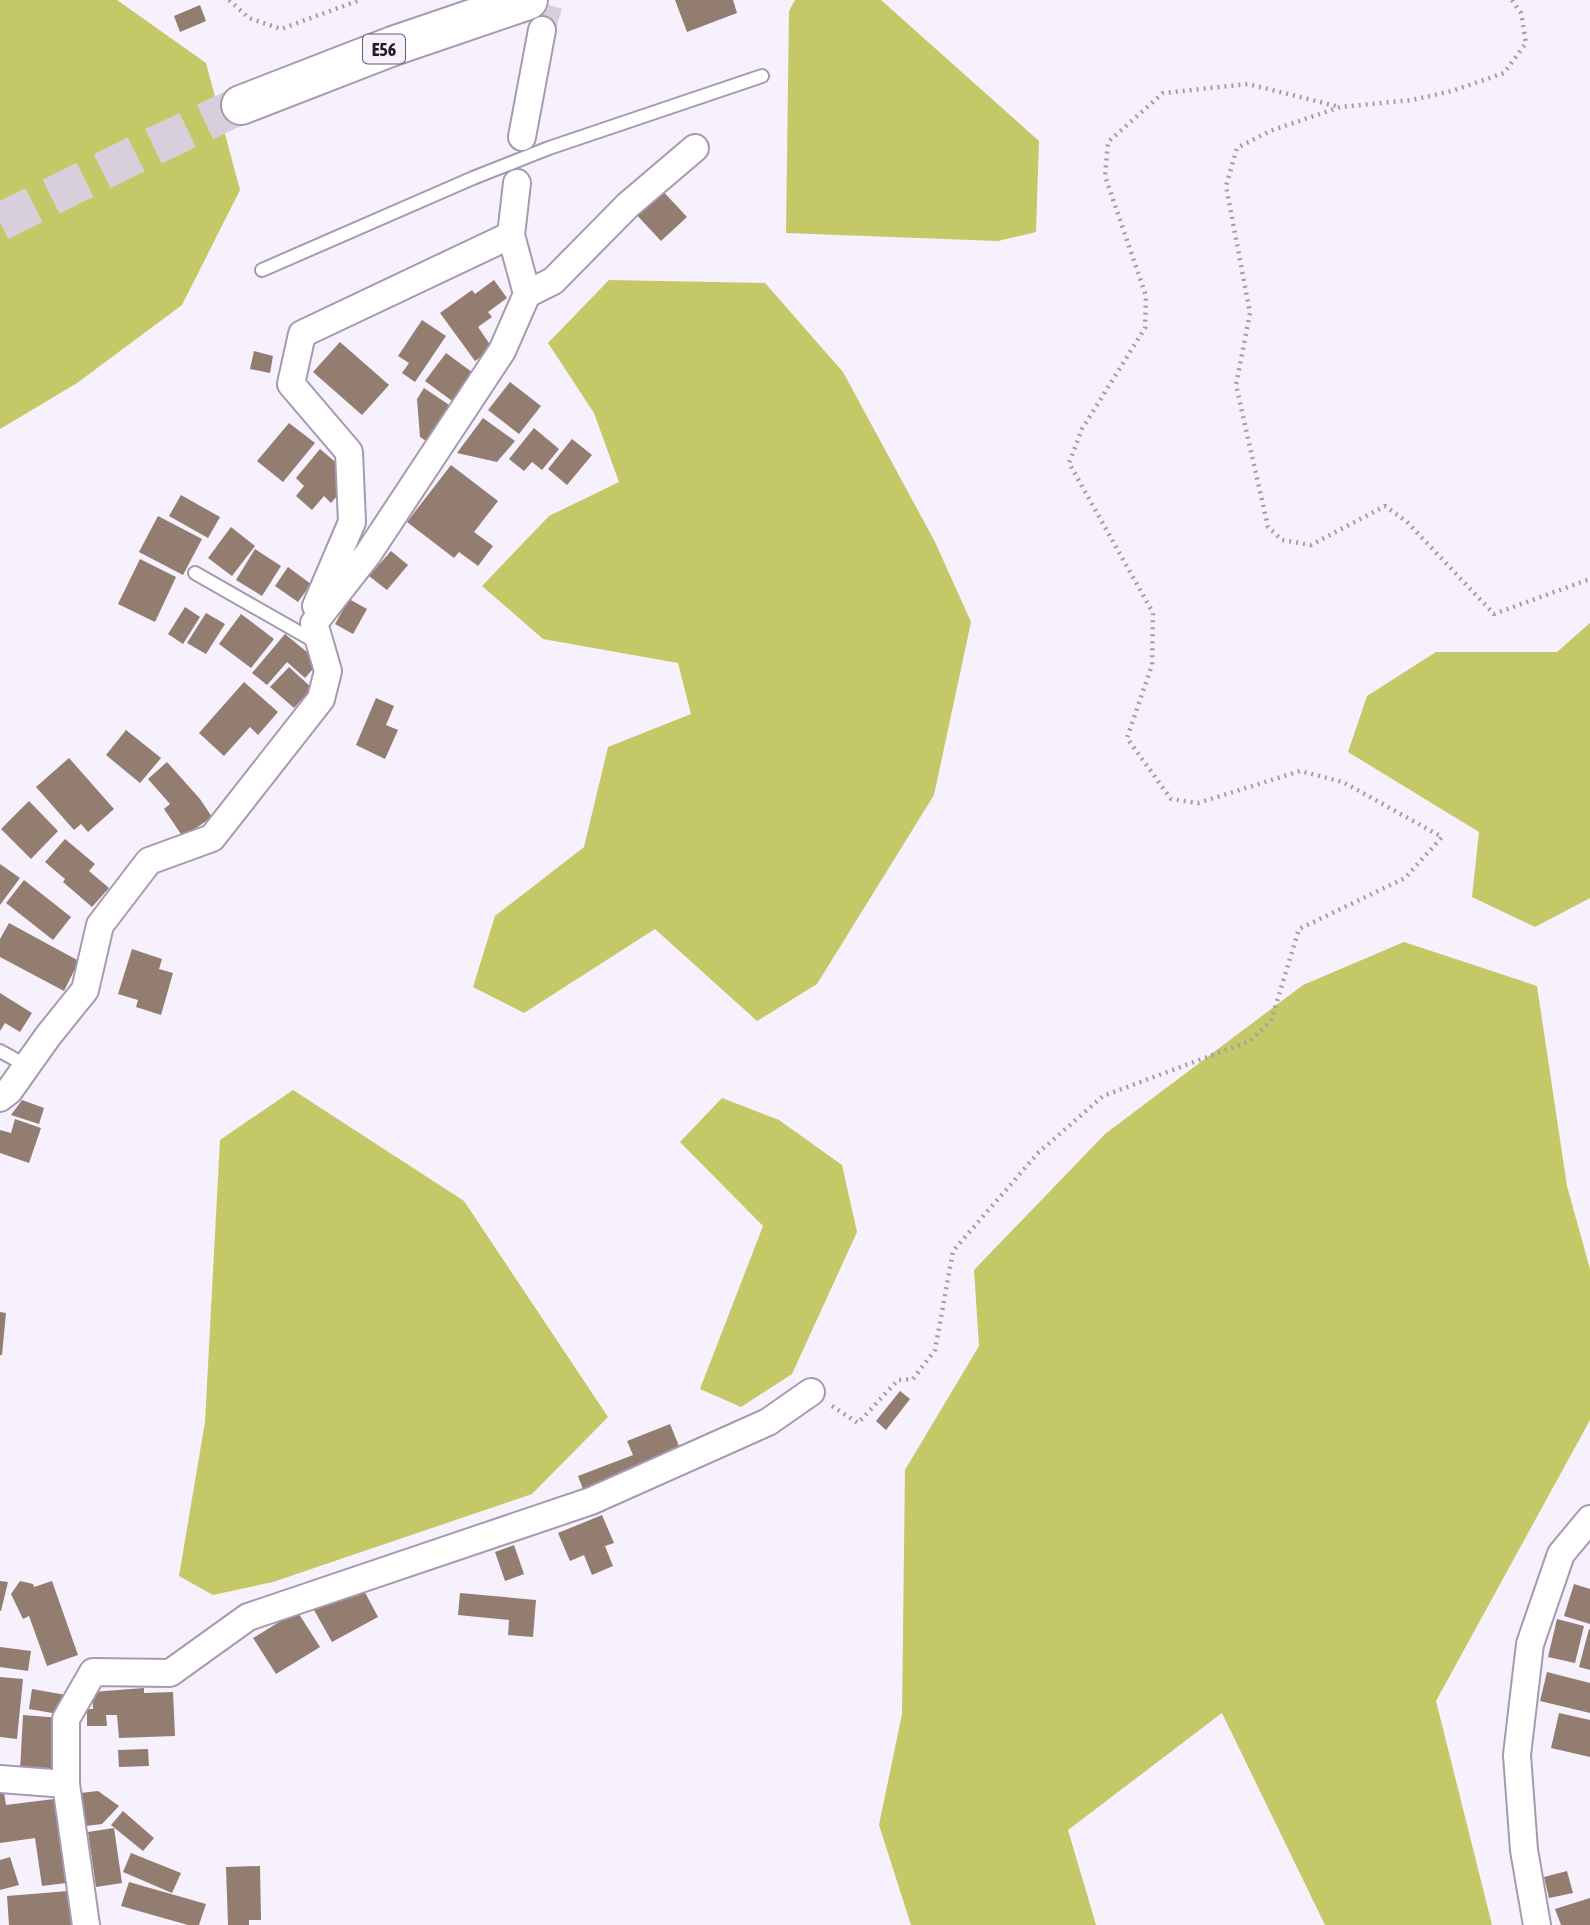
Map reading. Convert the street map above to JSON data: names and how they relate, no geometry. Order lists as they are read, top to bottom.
{
  "streets": {
    "highway": ["E56"]
  }
}
